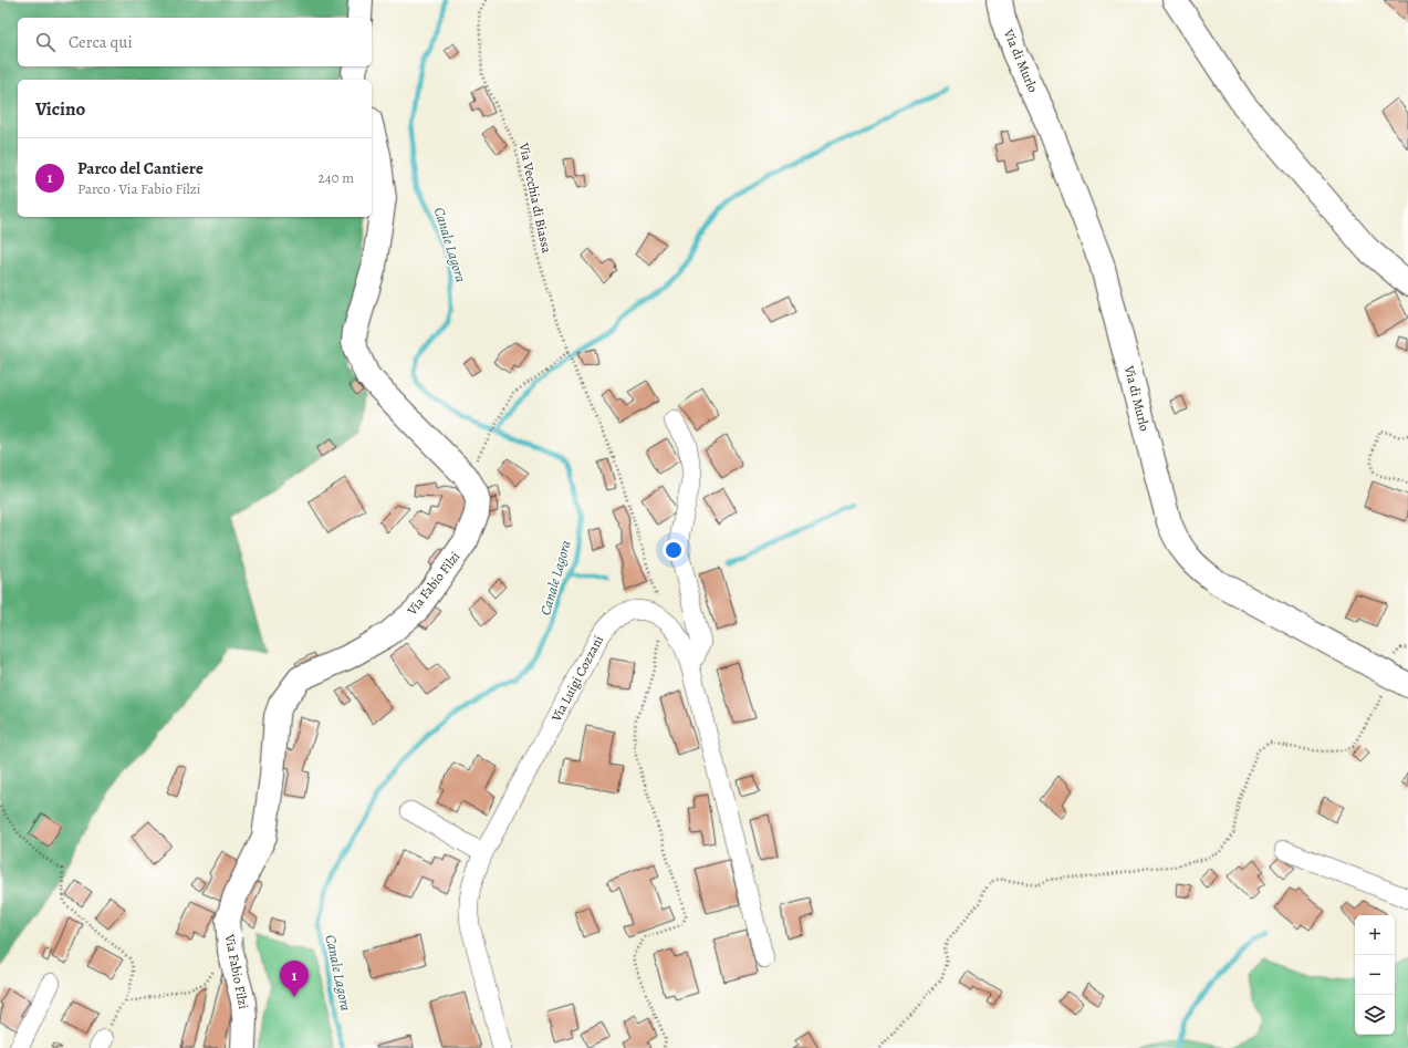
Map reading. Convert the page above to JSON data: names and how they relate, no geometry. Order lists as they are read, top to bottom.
{
  "streets": {
    "street": ["Via di Murlo", "Via Fabio Filzi", "Via Luigi Cozzani"],
    "path": ["Via Vecchia di Biassa"]
  },
  "crossings": [
    ["Via Vecchia di Biassa", "Via Luigi Cozzani"]
  ],
  "water": ["Canale Lagora"],
  "page": {
    "search": "Cerca qui",
    "heading": "Vicino",
    "list": [
      {
        "mark": "1",
        "name": "Parco del Cantiere",
        "note": "Parco · Via Fabio Filzi",
        "value": "240 m"
      }
    ],
    "map_buttons": ["+", "−"],
    "pins": "1"
  }
}
